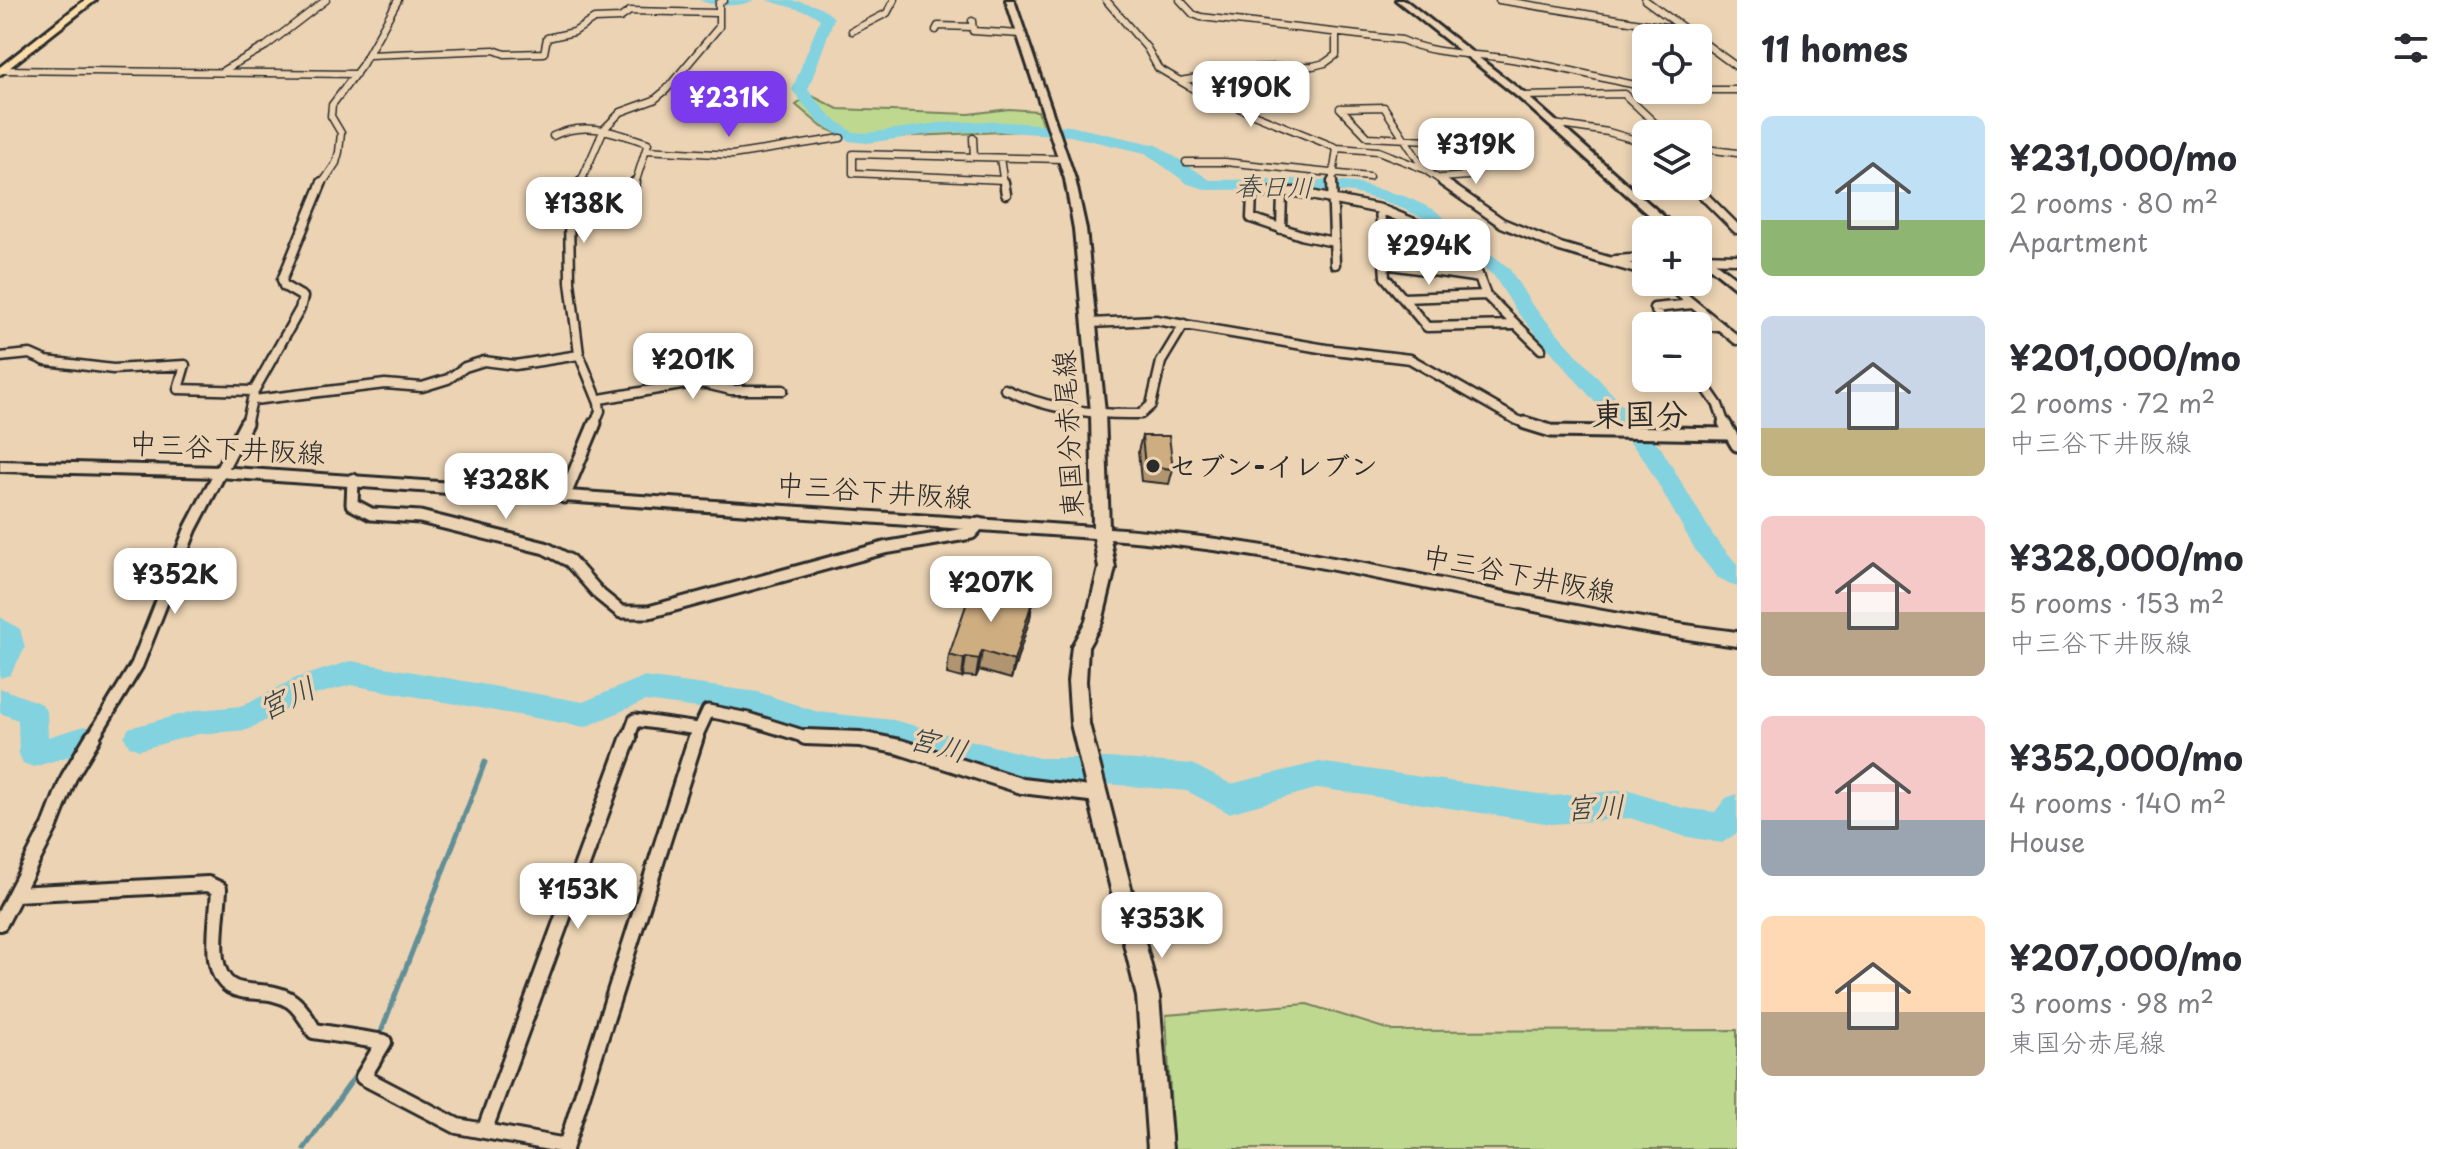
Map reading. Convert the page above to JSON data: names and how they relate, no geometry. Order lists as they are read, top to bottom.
{
  "streets": {
    "street": ["東国分赤尾線", "中三谷下井阪線"]
  },
  "crossings": [
    ["東国分赤尾線", "中三谷下井阪線"]
  ],
  "districts": ["東国分"],
  "water": ["春日川", "宮川"],
  "places": ["セブン-イレブン"],
  "page": {
    "heading": "11 homes",
    "map_buttons": ["+", "−"],
    "price": [
      "¥190K",
      "¥231K",
      "¥319K",
      "¥138K",
      "¥294K",
      "¥201K",
      "¥328K",
      "¥352K",
      "¥207K",
      "¥153K",
      "¥353K"
    ],
    "list": [
      {
        "name": "¥231,000/mo",
        "note": "2 rooms · 80 m² · Apartment"
      },
      {
        "name": "¥201,000/mo",
        "note": "2 rooms · 72 m² · 中三谷下井阪線"
      },
      {
        "name": "¥328,000/mo",
        "note": "5 rooms · 153 m² · 中三谷下井阪線"
      },
      {
        "name": "¥352,000/mo",
        "note": "4 rooms · 140 m² · House"
      },
      {
        "name": "¥207,000/mo",
        "note": "3 rooms · 98 m² · 東国分赤尾線"
      }
    ]
  }
}
